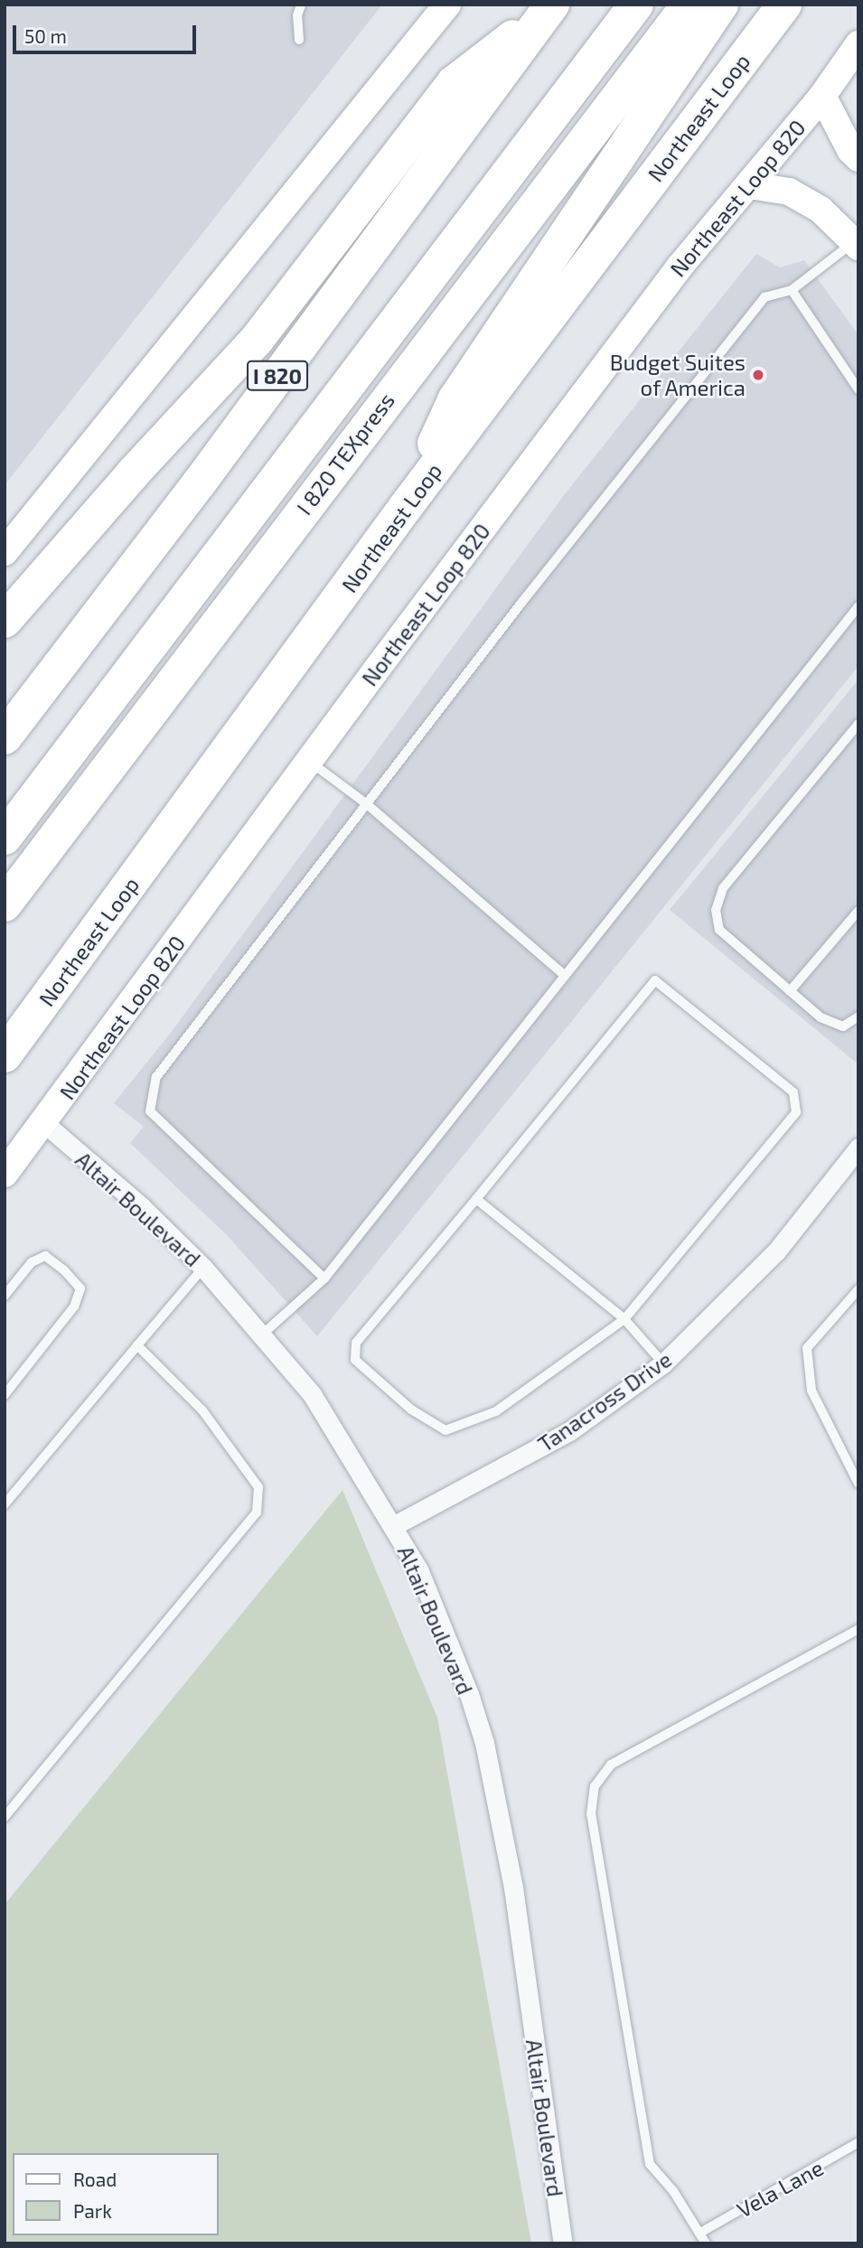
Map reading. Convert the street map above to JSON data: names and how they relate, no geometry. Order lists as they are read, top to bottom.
{
  "streets": {
    "highway": ["Northeast Loop", "I 820", "I 820 TEXpress"],
    "main road": ["Northeast Loop 820"],
    "street": ["Altair Boulevard", "Tanacross Drive"],
    "lane": ["Vela Lane"]
  },
  "crossings": [
    ["Northeast Loop 820", "Altair Boulevard"],
    ["Altair Boulevard", "Tanacross Drive"]
  ],
  "places": ["Budget Suites of America"],
  "legend": ["Road", "Park"],
  "scale_bar": "50 m"
}
